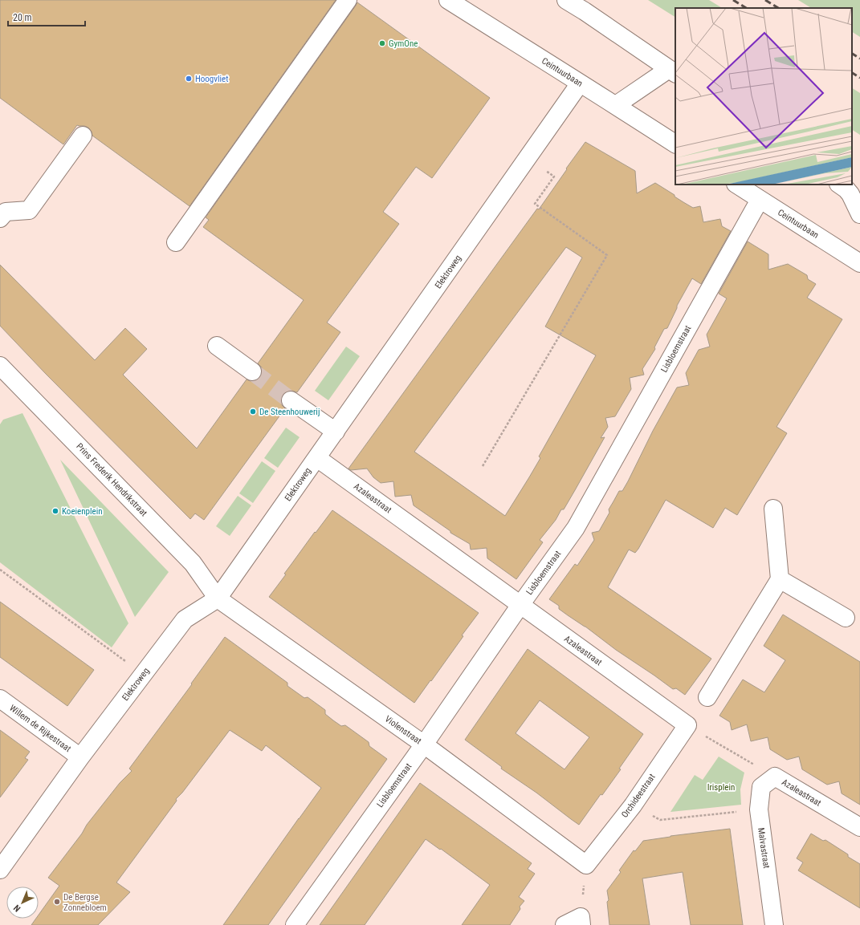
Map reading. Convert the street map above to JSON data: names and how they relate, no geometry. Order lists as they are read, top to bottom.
{
  "streets": {
    "street": [
      "Ceintuurbaan",
      "Elektroweg",
      "Lisbloemstraat",
      "Prins Frederik Hendrikstraat",
      "Azaleastraat",
      "Willem de Rijkestraat",
      "Violenstraat",
      "Orchideestraat",
      "Malvastraat"
    ]
  },
  "crossings": [
    ["Ceintuurbaan", "Elektroweg"],
    ["Ceintuurbaan", "Lisbloemstraat"],
    ["Elektroweg", "Prins Frederik Hendrikstraat"],
    ["Elektroweg", "Azaleastraat"],
    ["Elektroweg", "Willem de Rijkestraat"],
    ["Elektroweg", "Violenstraat"],
    ["Lisbloemstraat", "Azaleastraat"],
    ["Lisbloemstraat", "Violenstraat"],
    ["Prins Frederik Hendrikstraat", "Violenstraat"],
    ["Azaleastraat", "Orchideestraat"],
    ["Azaleastraat", "Malvastraat"],
    ["Violenstraat", "Orchideestraat"]
  ],
  "parks": ["Irisplein"],
  "places": [
    "GymOne",
    "Hoogvliet",
    "De Steenhouwerij",
    "Koeienplein",
    "De Bergse Zonnebloem"
  ],
  "scale_bar": "20 m",
  "north": "bottom left"
}
